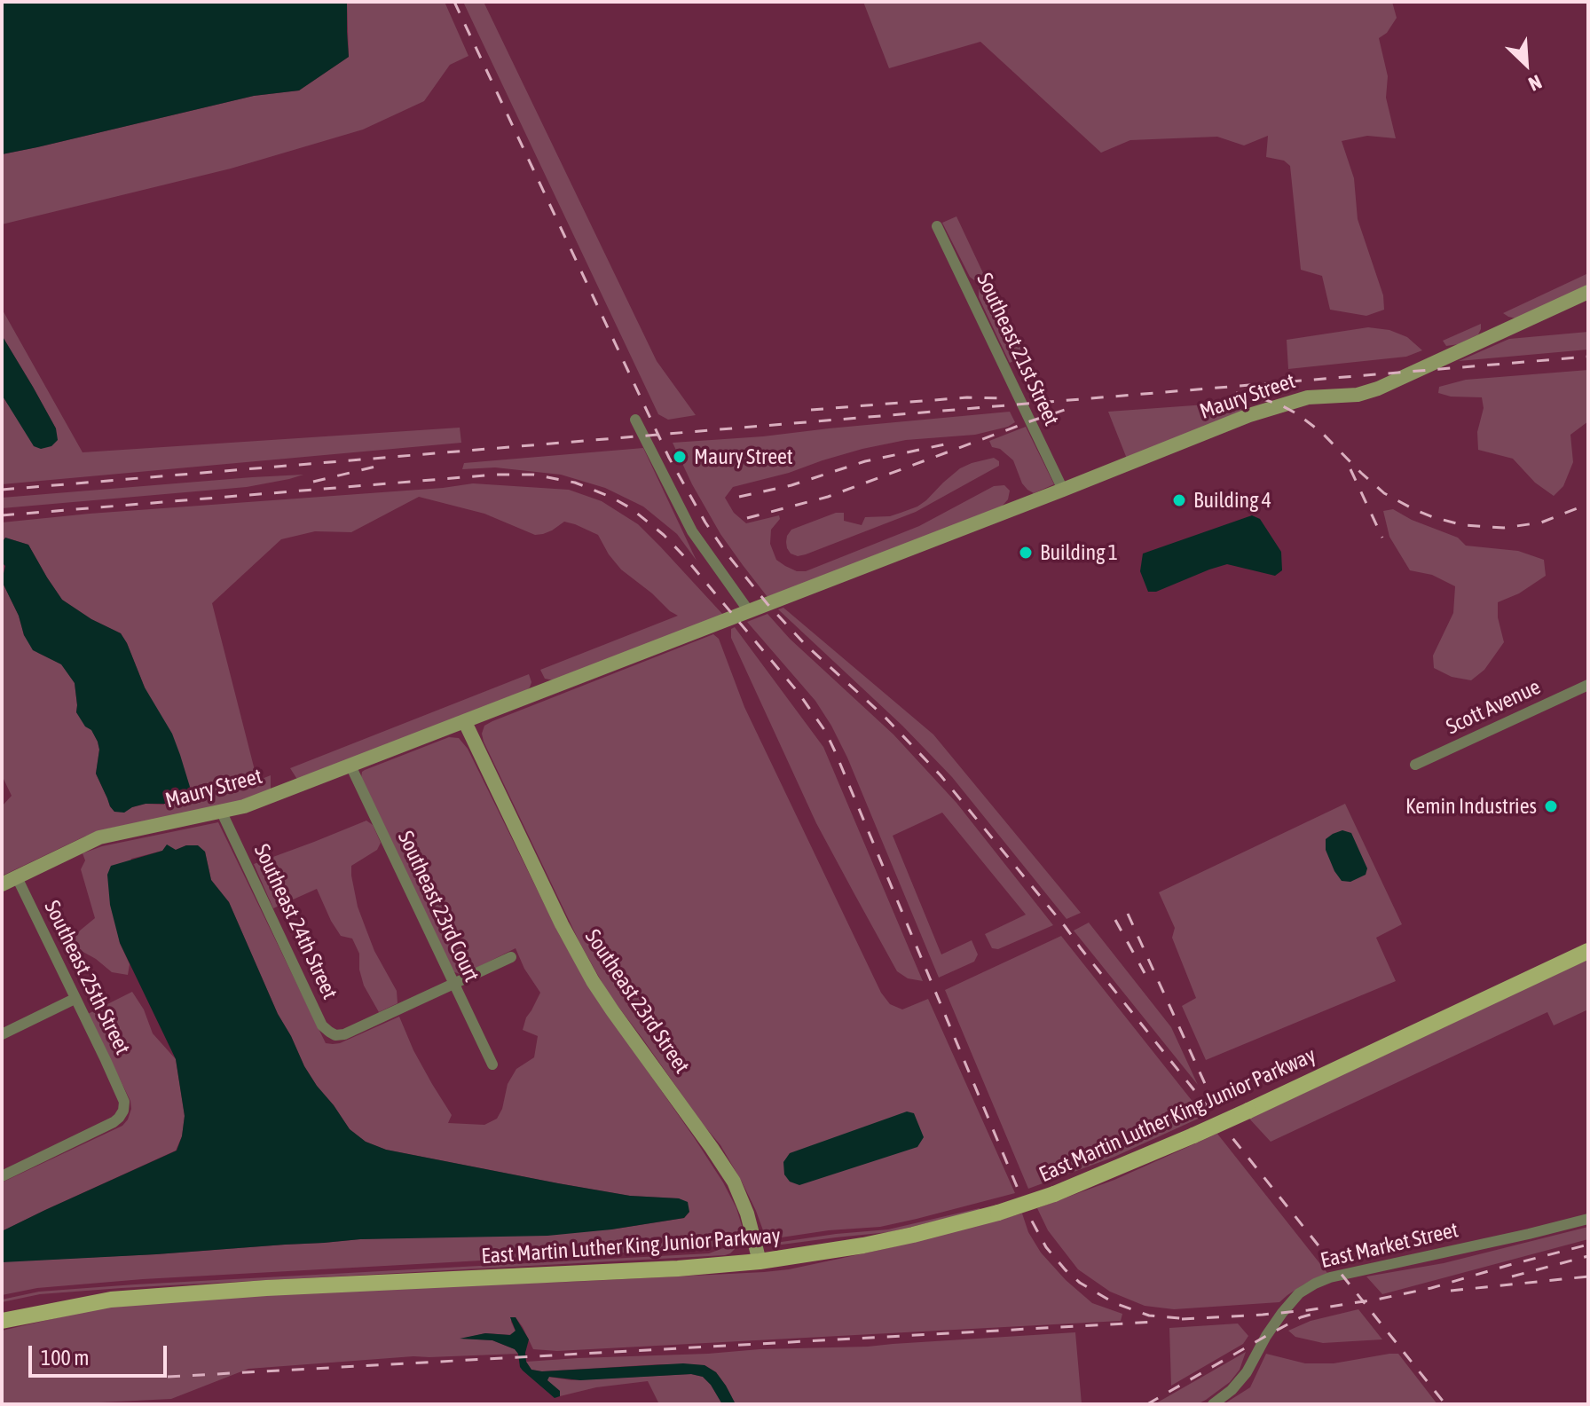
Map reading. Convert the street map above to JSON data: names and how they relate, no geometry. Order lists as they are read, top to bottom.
{
  "streets": {
    "main road": ["Maury Street", "Southeast 23rd Street", "East Martin Luther King Junior Parkway"],
    "street": [
      "Southeast 21st Street",
      "Scott Avenue",
      "Southeast 23rd Court",
      "Southeast 24th Street",
      "Southeast 25th Street",
      "East Market Street"
    ]
  },
  "crossings": [
    ["Southeast 21st Street", "Maury Street"],
    ["Maury Street", "Southeast 23rd Court"],
    ["Maury Street", "Southeast 24th Street"],
    ["Maury Street", "Southeast 25th Street"],
    ["Maury Street", "Southeast 23rd Street"],
    ["Southeast 23rd Court", "Southeast 24th Street"],
    ["Southeast 23rd Street", "East Martin Luther King Junior Parkway"]
  ],
  "places": [
    "Maury Street",
    "Building 4",
    "Building 1",
    "Kemin Industries"
  ],
  "scale_bar": "100 m",
  "north": "bottom right"
}
